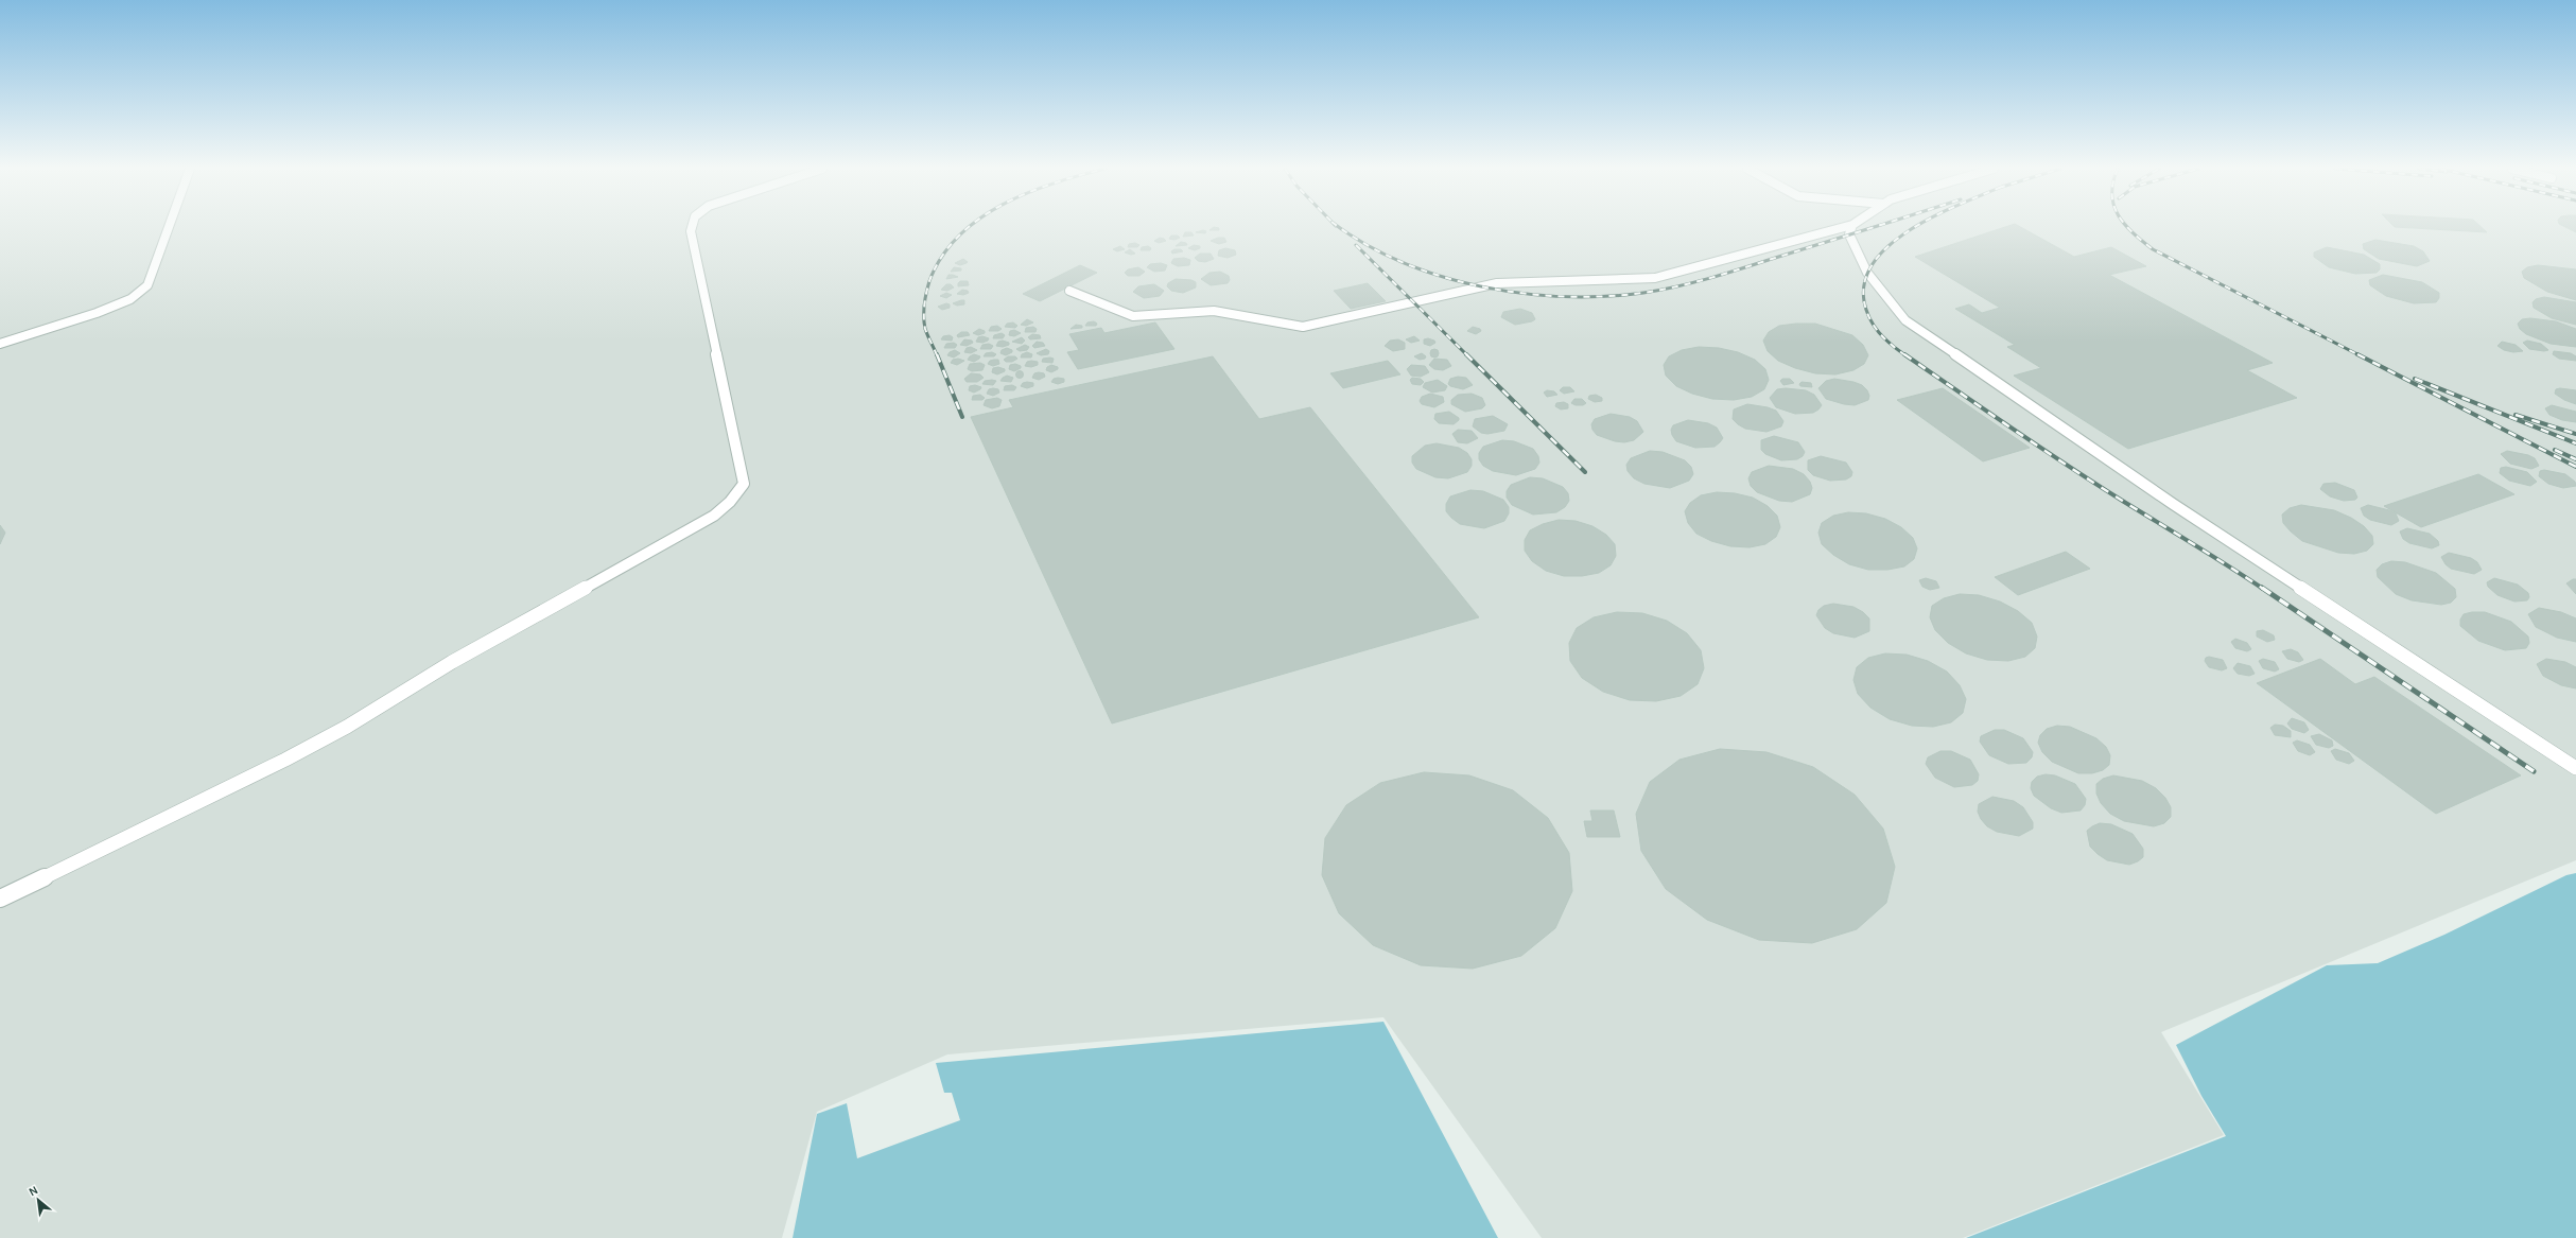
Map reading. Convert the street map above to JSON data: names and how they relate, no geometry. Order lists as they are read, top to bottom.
{
  "north": "top left"
}
